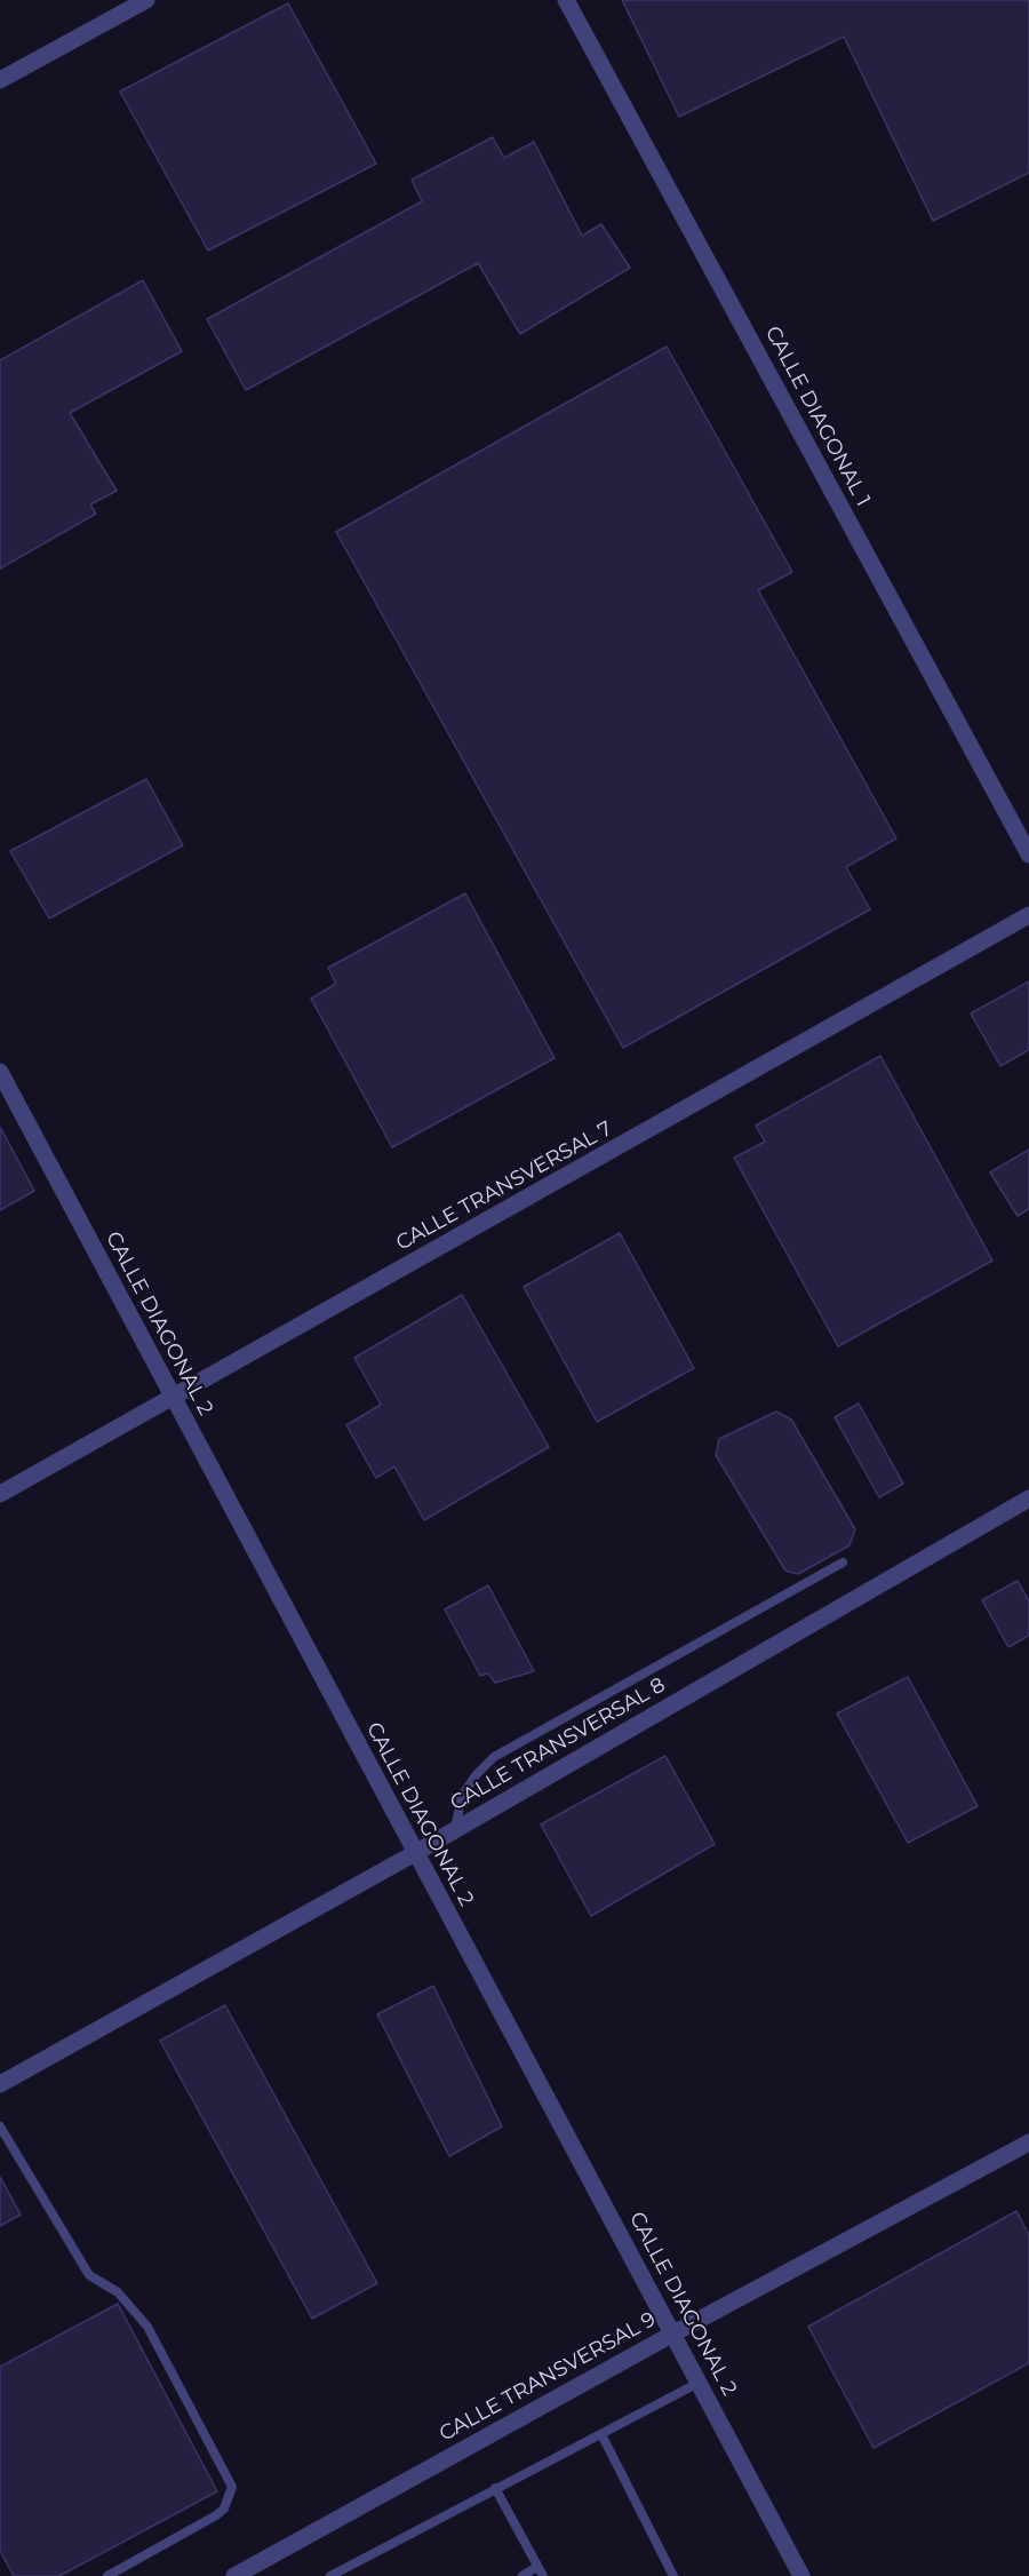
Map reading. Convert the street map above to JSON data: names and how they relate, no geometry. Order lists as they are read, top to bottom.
{
  "streets": {
    "street": [
      "CALLE DIAGONAL 1",
      "CALLE TRANSVERSAL 7",
      "CALLE DIAGONAL 2",
      "CALLE TRANSVERSAL 8",
      "CALLE TRANSVERSAL 9"
    ]
  },
  "crossings": [
    ["CALLE TRANSVERSAL 7", "CALLE DIAGONAL 2"],
    ["CALLE DIAGONAL 2", "CALLE TRANSVERSAL 8"],
    ["CALLE DIAGONAL 2", "CALLE TRANSVERSAL 9"]
  ]
}
